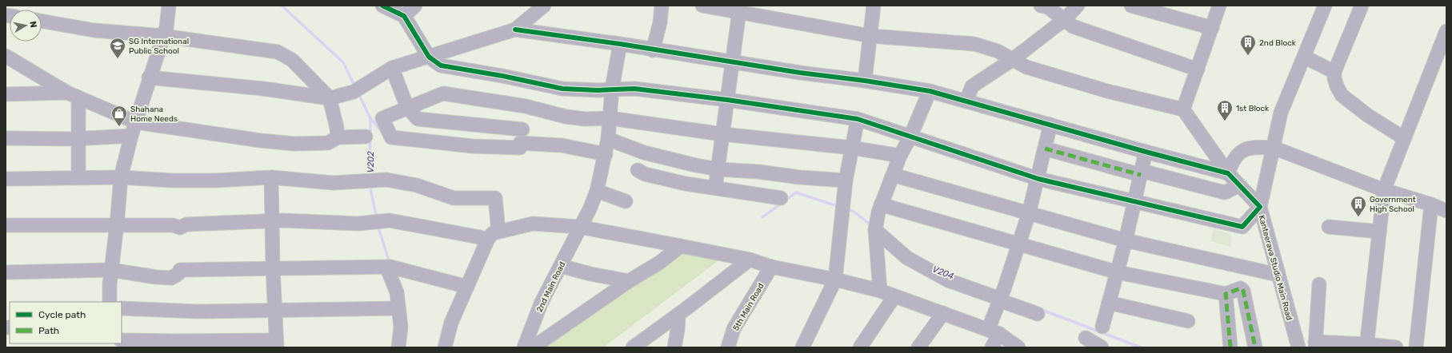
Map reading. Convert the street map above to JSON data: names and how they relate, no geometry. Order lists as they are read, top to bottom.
{
  "streets": {
    "street": ["Kanteerava Studio Main Road", "2nd Main Road", "5th Main Road"]
  },
  "water": ["V202", "V204"],
  "places": {
    "building": ["2nd Block", "1st Block", "Government High School"],
    "school or university": ["SG International Public School"],
    "shop": ["Shahana Home Needs"]
  },
  "legend": ["Cycle path", "Path"],
  "north": "right"
}
